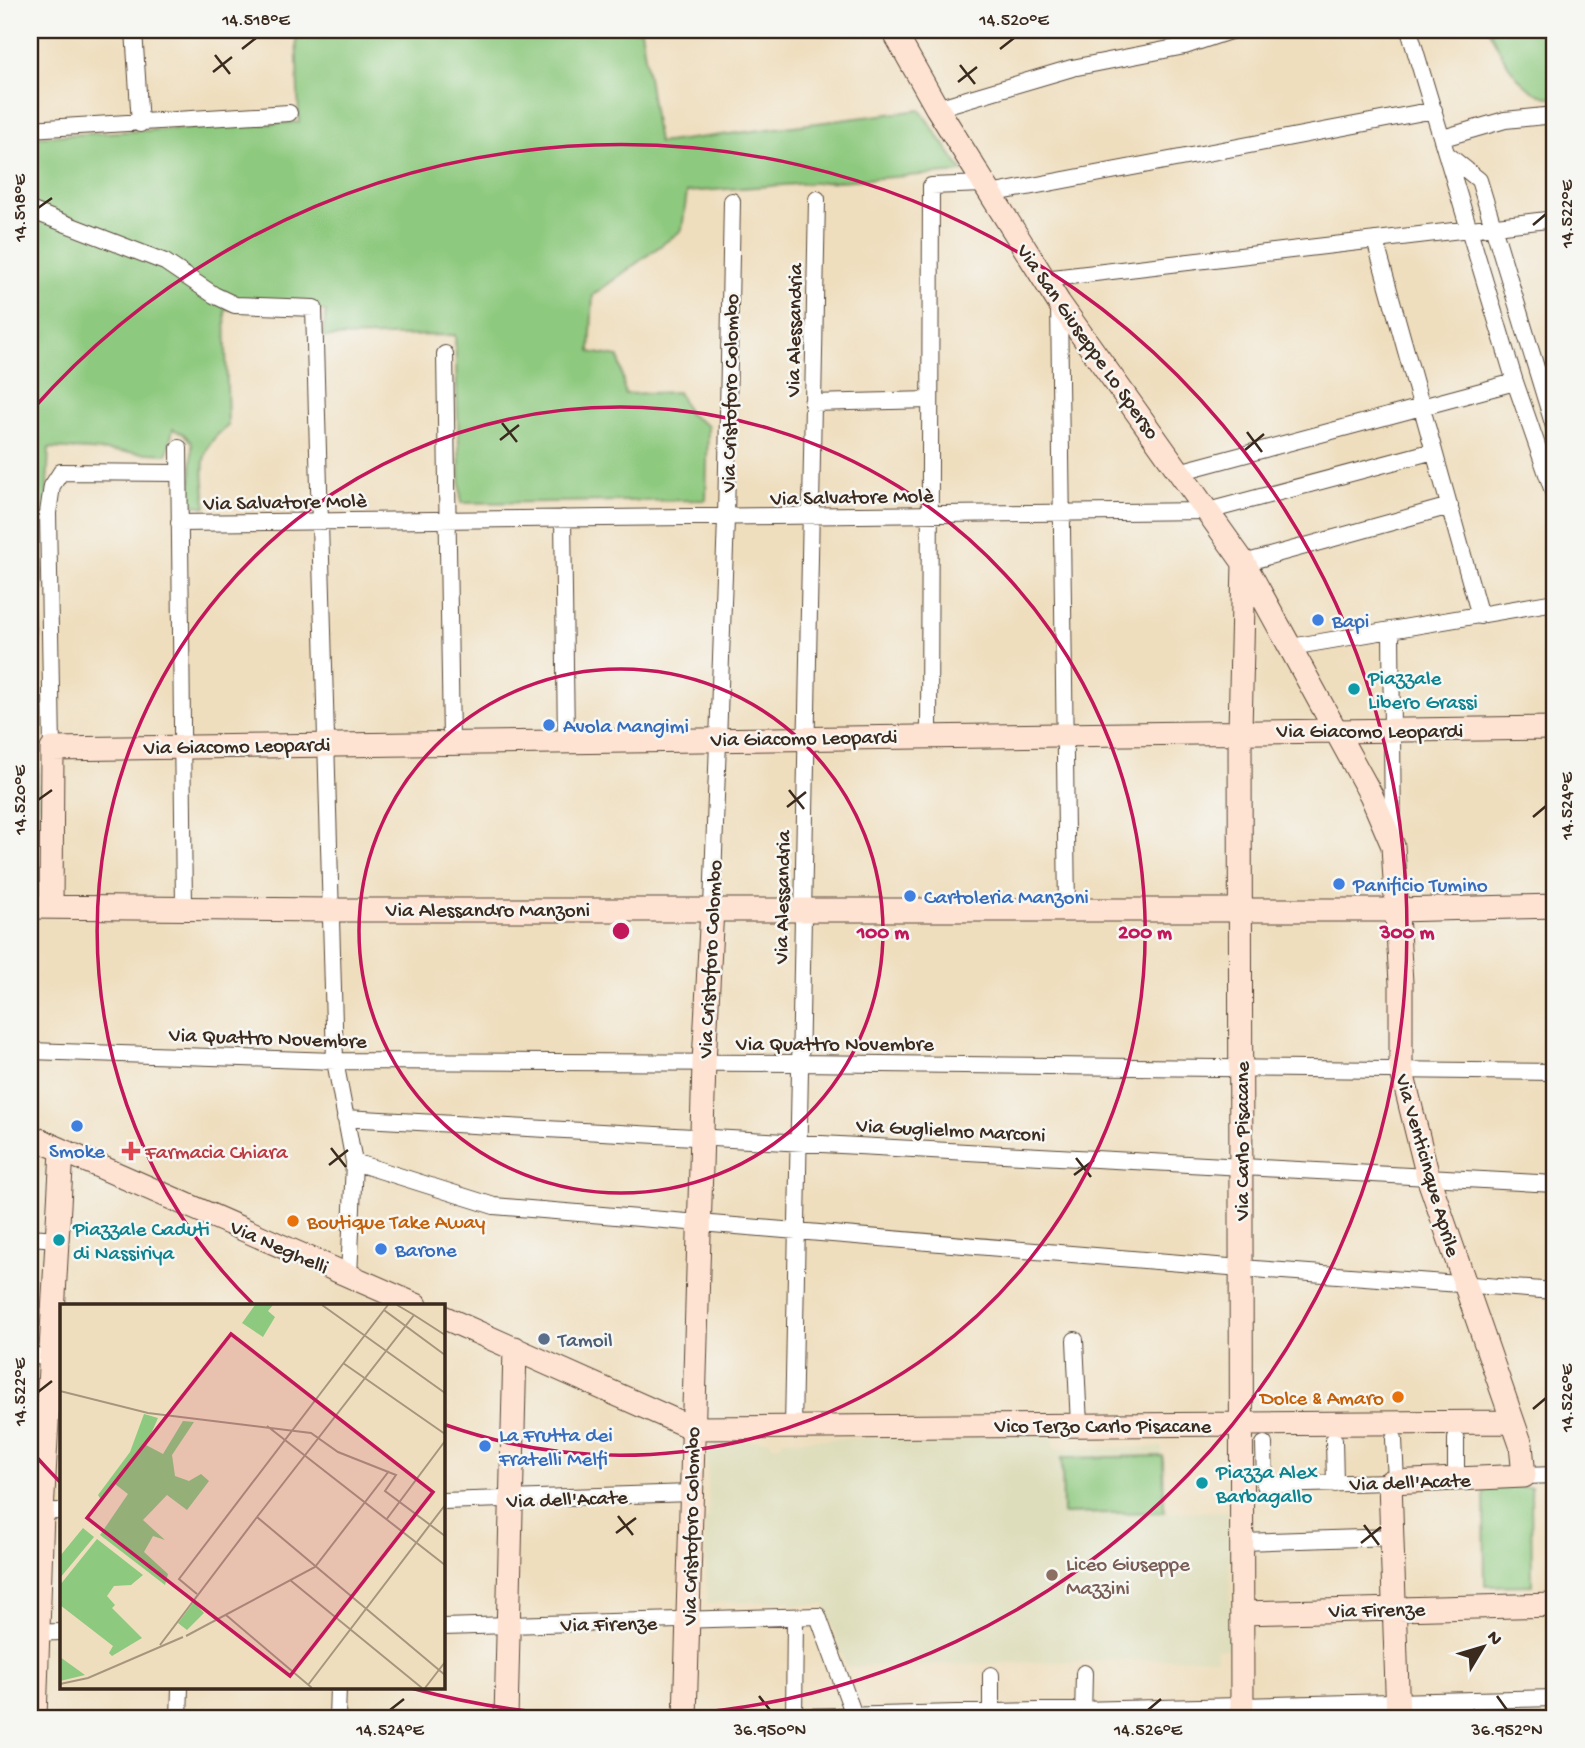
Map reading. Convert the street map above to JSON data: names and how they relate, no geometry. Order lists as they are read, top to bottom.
{
  "streets": {
    "street": [
      "Via Alessandria",
      "Via San Giuseppe Lo Sperso",
      "Via Cristoforo Colombo",
      "Via Salvatore Molè",
      "Via Giacomo Leopardi",
      "Via Alessandro Manzoni",
      "Via Quattro Novembre",
      "Via Guglielmo Marconi",
      "Via Carlo Pisacane",
      "Via Venticinque Aprile",
      "Via Neghelli",
      "Vico Terzo Carlo Pisacane",
      "Via dell'Acate",
      "Via Firenze"
    ]
  },
  "crossings": [
    ["Via Alessandria", "Via Salvatore Molè"],
    ["Via Alessandria", "Via Giacomo Leopardi"],
    ["Via Alessandria", "Via Alessandro Manzoni"],
    ["Via Alessandria", "Via Quattro Novembre"],
    ["Via Alessandria", "Via Guglielmo Marconi"],
    ["Via Alessandria", "Vico Terzo Carlo Pisacane"],
    ["Via San Giuseppe Lo Sperso", "Via Salvatore Molè"],
    ["Via San Giuseppe Lo Sperso", "Via Giacomo Leopardi"],
    ["Via San Giuseppe Lo Sperso", "Via Carlo Pisacane"],
    ["Via San Giuseppe Lo Sperso", "Via Venticinque Aprile"],
    ["Via Cristoforo Colombo", "Via Salvatore Molè"],
    ["Via Cristoforo Colombo", "Via Giacomo Leopardi"],
    ["Via Cristoforo Colombo", "Via Alessandro Manzoni"],
    ["Via Cristoforo Colombo", "Via Quattro Novembre"],
    ["Via Cristoforo Colombo", "Via Guglielmo Marconi"],
    ["Via Cristoforo Colombo", "Vico Terzo Carlo Pisacane"],
    ["Via Cristoforo Colombo", "Via dell'Acate"],
    ["Via Cristoforo Colombo", "Via Firenze"],
    ["Via Giacomo Leopardi", "Via Carlo Pisacane"],
    ["Via Giacomo Leopardi", "Via Venticinque Aprile"],
    ["Via Alessandro Manzoni", "Via Carlo Pisacane"],
    ["Via Alessandro Manzoni", "Via Venticinque Aprile"],
    ["Via Quattro Novembre", "Via Carlo Pisacane"],
    ["Via Quattro Novembre", "Via Venticinque Aprile"],
    ["Via Guglielmo Marconi", "Via Carlo Pisacane"],
    ["Via Guglielmo Marconi", "Via Venticinque Aprile"],
    ["Via Carlo Pisacane", "Vico Terzo Carlo Pisacane"],
    ["Via Carlo Pisacane", "Via Firenze"],
    ["Via Venticinque Aprile", "Vico Terzo Carlo Pisacane"],
    ["Via Venticinque Aprile", "Via dell'Acate"]
  ],
  "places": {
    "other": [
      "Bapi",
      "Piazzale Libero Grassi",
      "Avola Mangimi",
      "Panificio Tumino",
      "Cartoleria Manzoni",
      "Smoke",
      "Boutique Take Away",
      "Piazzale Caduti di Nassiriya",
      "Barone",
      "Tamoil",
      "Dolce & Amaro",
      "La Frutta dei Fratelli Melfi",
      "Piazza Alex Barbagallo",
      "Liceo Giuseppe Mazzini"
    ],
    "health": ["Farmacia Chiara"]
  },
  "north": "top right",
  "coordinates": [
    "14.518°E",
    "14.520°E",
    "14.522°E",
    "14.524°E",
    "14.526°E",
    "36.950°N",
    "36.952°N"
  ],
  "rings": ["100 m", "200 m", "300 m"]
}
